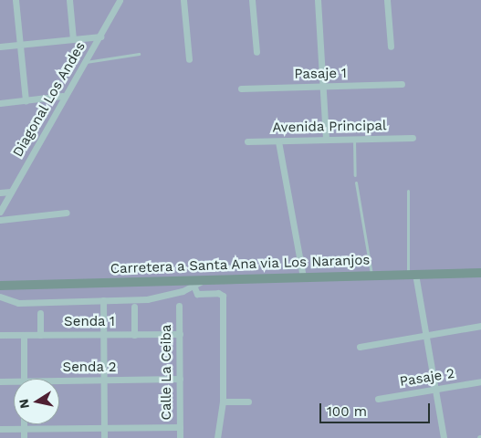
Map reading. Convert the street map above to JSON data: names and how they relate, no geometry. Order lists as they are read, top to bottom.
{
  "streets": {
    "main road": ["Carretera a Santa Ana via Los Naranjos"],
    "street": [
      "Pasaje 1",
      "Diagonal Los Andes",
      "Avenida Principal",
      "Senda 1",
      "Senda 2",
      "Calle La Ceiba",
      "Pasaje 2"
    ]
  },
  "crossings": [
    ["Senda 1", "Calle La Ceiba"],
    ["Senda 2", "Calle La Ceiba"]
  ],
  "scale_bar": "100 m",
  "north": "left"
}
